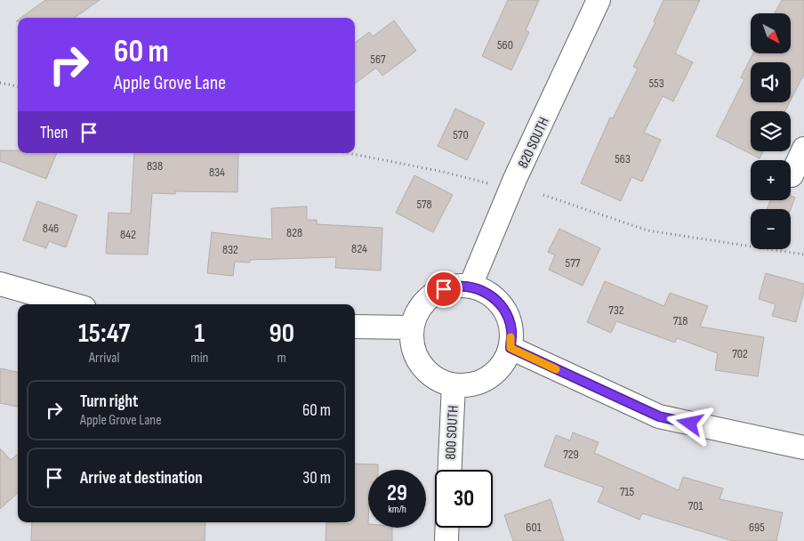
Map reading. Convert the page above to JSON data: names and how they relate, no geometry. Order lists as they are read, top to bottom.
{
  "streets": {
    "street": ["820 SOUTH", "800 SOUTH"]
  },
  "crossings": [
    ["820 SOUTH", "800 SOUTH"]
  ],
  "house_numbers": [
    "560",
    "567",
    "553",
    "570",
    "563",
    "838",
    "834",
    "578",
    "846",
    "828",
    "842",
    "824",
    "832",
    "577",
    "732",
    "718",
    "702",
    "729",
    "715",
    "701",
    "601",
    "695"
  ],
  "north": "bottom right",
  "page": {
    "map_buttons": ["+", "−"],
    "turn": ["60 m", "Apple Grove Lane"],
    "then": "Then",
    "eta": [
      "15:47",
      "Arrival",
      "1",
      "min",
      "90",
      "m"
    ],
    "list": [
      {
        "name": "Turn right",
        "note": "Apple Grove Lane",
        "value": "60 m"
      },
      {
        "name": "Arrive at destination",
        "value": "30 m"
      }
    ],
    "speed": "29 km/h",
    "limit": "30"
  }
}
